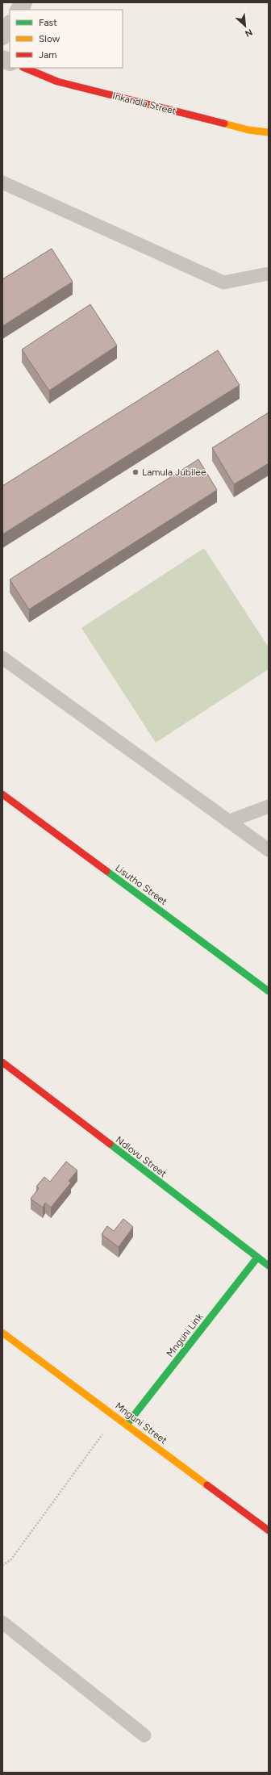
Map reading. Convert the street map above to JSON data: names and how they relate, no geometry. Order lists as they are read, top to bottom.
{
  "streets": {
    "street": [
      "Inkandla Street",
      "Lisutho Street",
      "Ndlovu Street",
      "Mnguni Link",
      "Mnguni Street"
    ]
  },
  "crossings": [
    ["Ndlovu Street", "Mnguni Link"],
    ["Mnguni Link", "Mnguni Street"]
  ],
  "places": ["Lamula Jubilee"],
  "legend": ["Fast", "Slow", "Jam"],
  "north": "bottom right"
}
